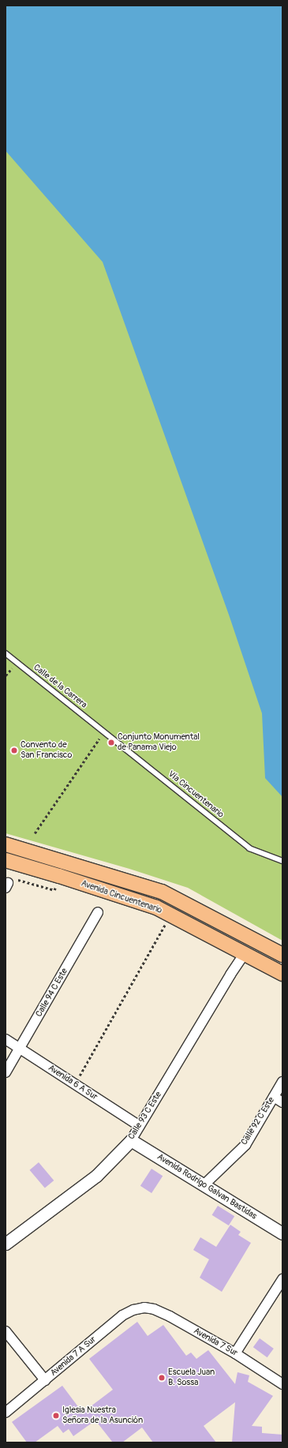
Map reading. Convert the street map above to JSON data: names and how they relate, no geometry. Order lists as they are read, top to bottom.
{
  "streets": {
    "main road": ["Avenida Cincuentenario"],
    "street": [
      "Calle 94 C Este",
      "Avenida 6 A Sur",
      "Calle 93 C Este",
      "Calle 92 C Este",
      "Avenida Rodrigo Galvan Bastidas",
      "Avenida 7 Sur",
      "Avenida 7 A Sur"
    ],
    "lane": ["Calle de la Carrera", "Vía Cincuentenario"]
  },
  "crossings": [
    ["Calle de la Carrera", "Vía Cincuentenario"],
    ["Avenida Cincuentenario", "Calle 93 C Este"],
    ["Calle 94 C Este", "Avenida 6 A Sur"],
    ["Avenida 6 A Sur", "Calle 93 C Este"],
    ["Calle 93 C Este", "Avenida Rodrigo Galvan Bastidas"],
    ["Calle 92 C Este", "Avenida Rodrigo Galvan Bastidas"],
    ["Avenida 7 Sur", "Avenida 7 A Sur"]
  ],
  "places": [
    "Conjunto Monumental de Panama Viejo",
    "Convento de San Francisco",
    "Escuela Juan B. Sossa",
    "Iglesia Nuestra Señora de la Asunción"
  ]
}
